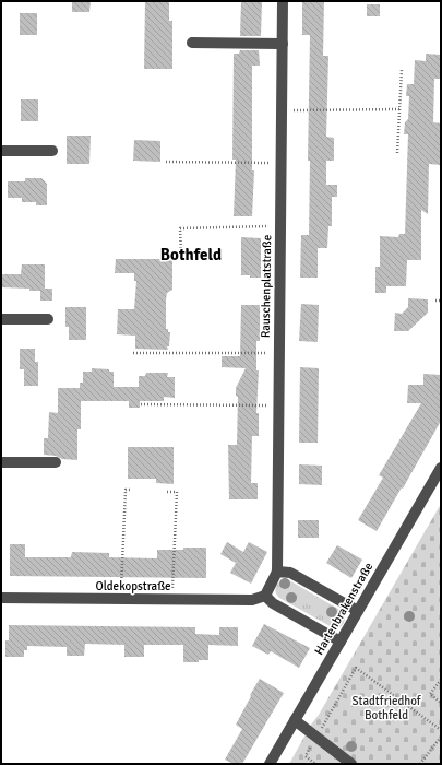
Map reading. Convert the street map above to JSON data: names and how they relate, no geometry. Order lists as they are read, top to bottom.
{
  "streets": {
    "street": ["Rauschenplatstraße", "Oldekopstraße", "Hartenbrakenstraße"]
  },
  "districts": ["Bothfeld"],
  "parks": ["Stadtfriedhof Bothfeld"]
}
